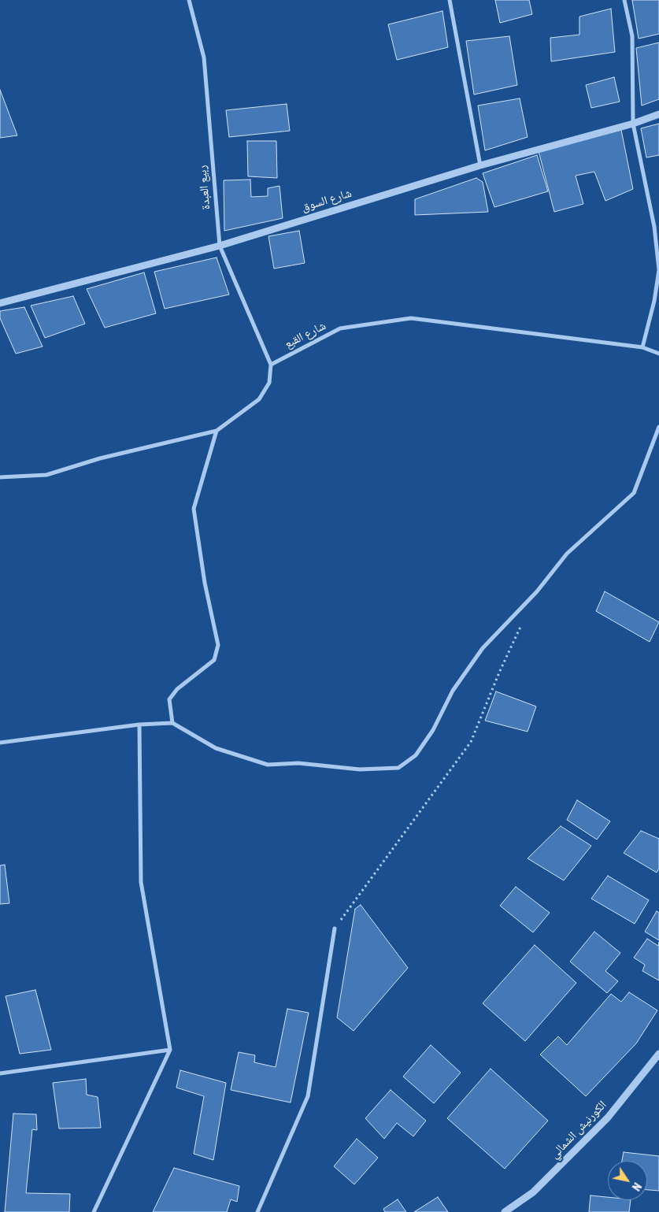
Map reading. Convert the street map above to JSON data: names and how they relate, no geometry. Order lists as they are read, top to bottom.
{
  "streets": {
    "street": [
      "ربيع العبدة",
      "شارع السوق",
      "شارع القبع",
      "الكورنيش الشمالي"
    ]
  },
  "crossings": [
    ["ربيع العبدة", "شارع السوق"],
    ["ربيع العبدة", "شارع القبع"]
  ],
  "north": "bottom right"
}
